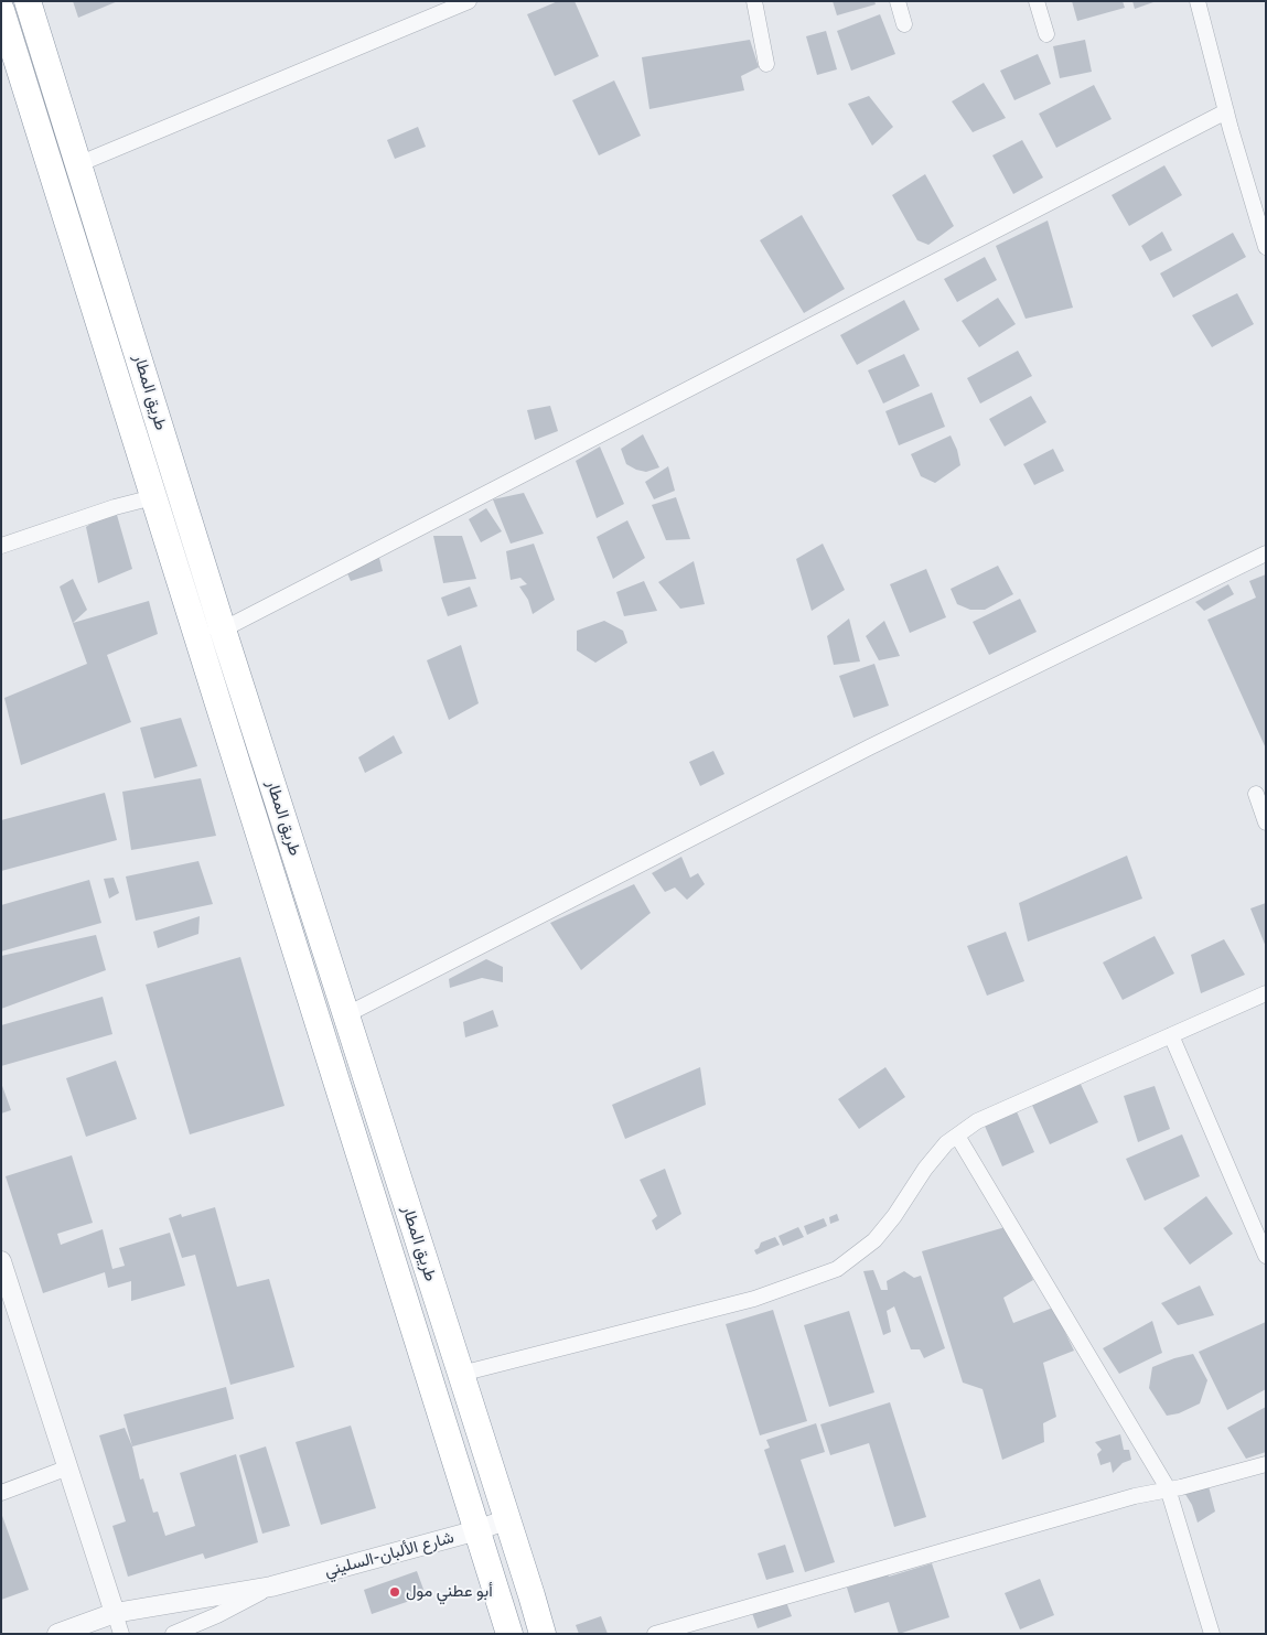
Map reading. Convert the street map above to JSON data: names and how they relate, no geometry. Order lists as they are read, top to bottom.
{
  "streets": {
    "highway": ["طريق المطار"],
    "street": ["شارع الألبان-السليني"]
  },
  "crossings": [
    ["طريق المطار", "شارع الألبان-السليني"]
  ],
  "places": ["أبو عطني مول"]
}
